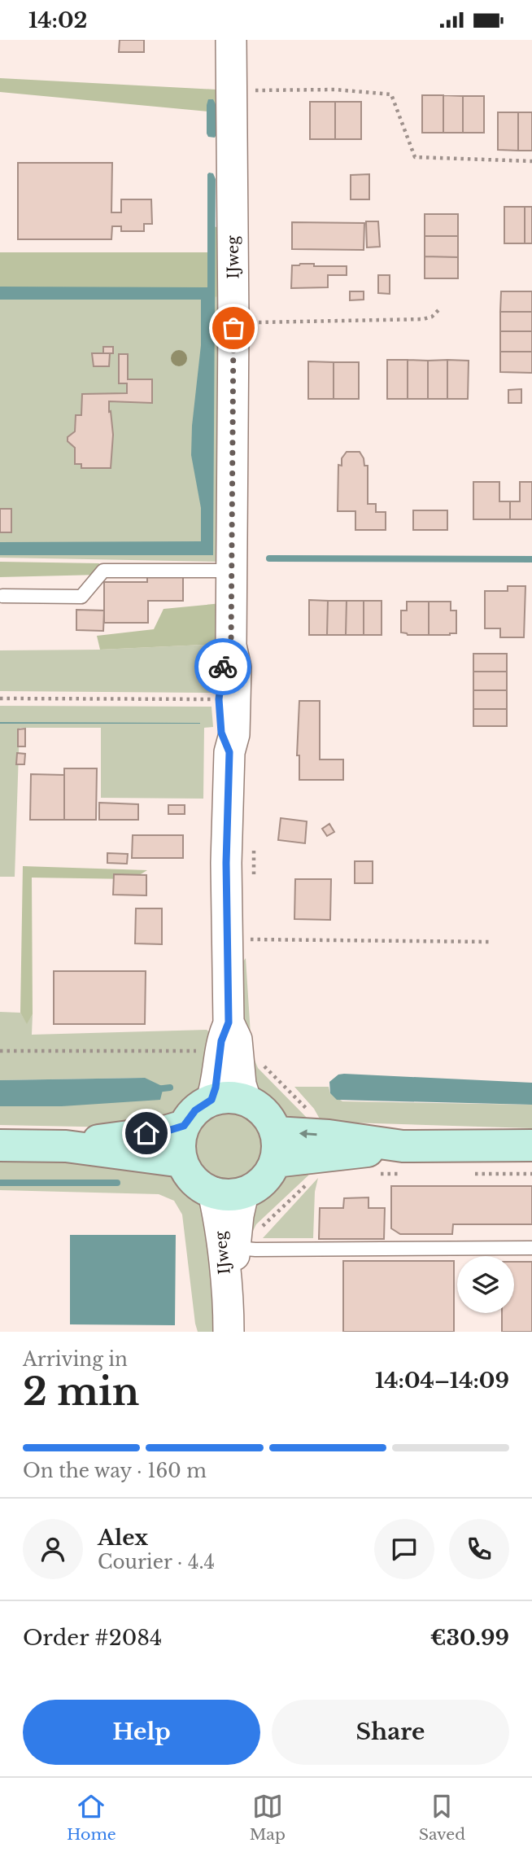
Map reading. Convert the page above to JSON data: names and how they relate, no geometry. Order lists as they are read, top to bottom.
{
  "streets": {
    "street": ["IJweg"]
  },
  "page": {
    "status": "14:02",
    "heading": ["2 min", "Arriving in", "14:04–14:09"],
    "panel": [
      "Alex",
      "Courier · 4.4",
      "Order #2084",
      "€30.99"
    ],
    "bar": "On the way · 160 m",
    "buttons": ["Help", "Share"],
    "tabs": ["Home", "Map", "Saved"]
  }
}
